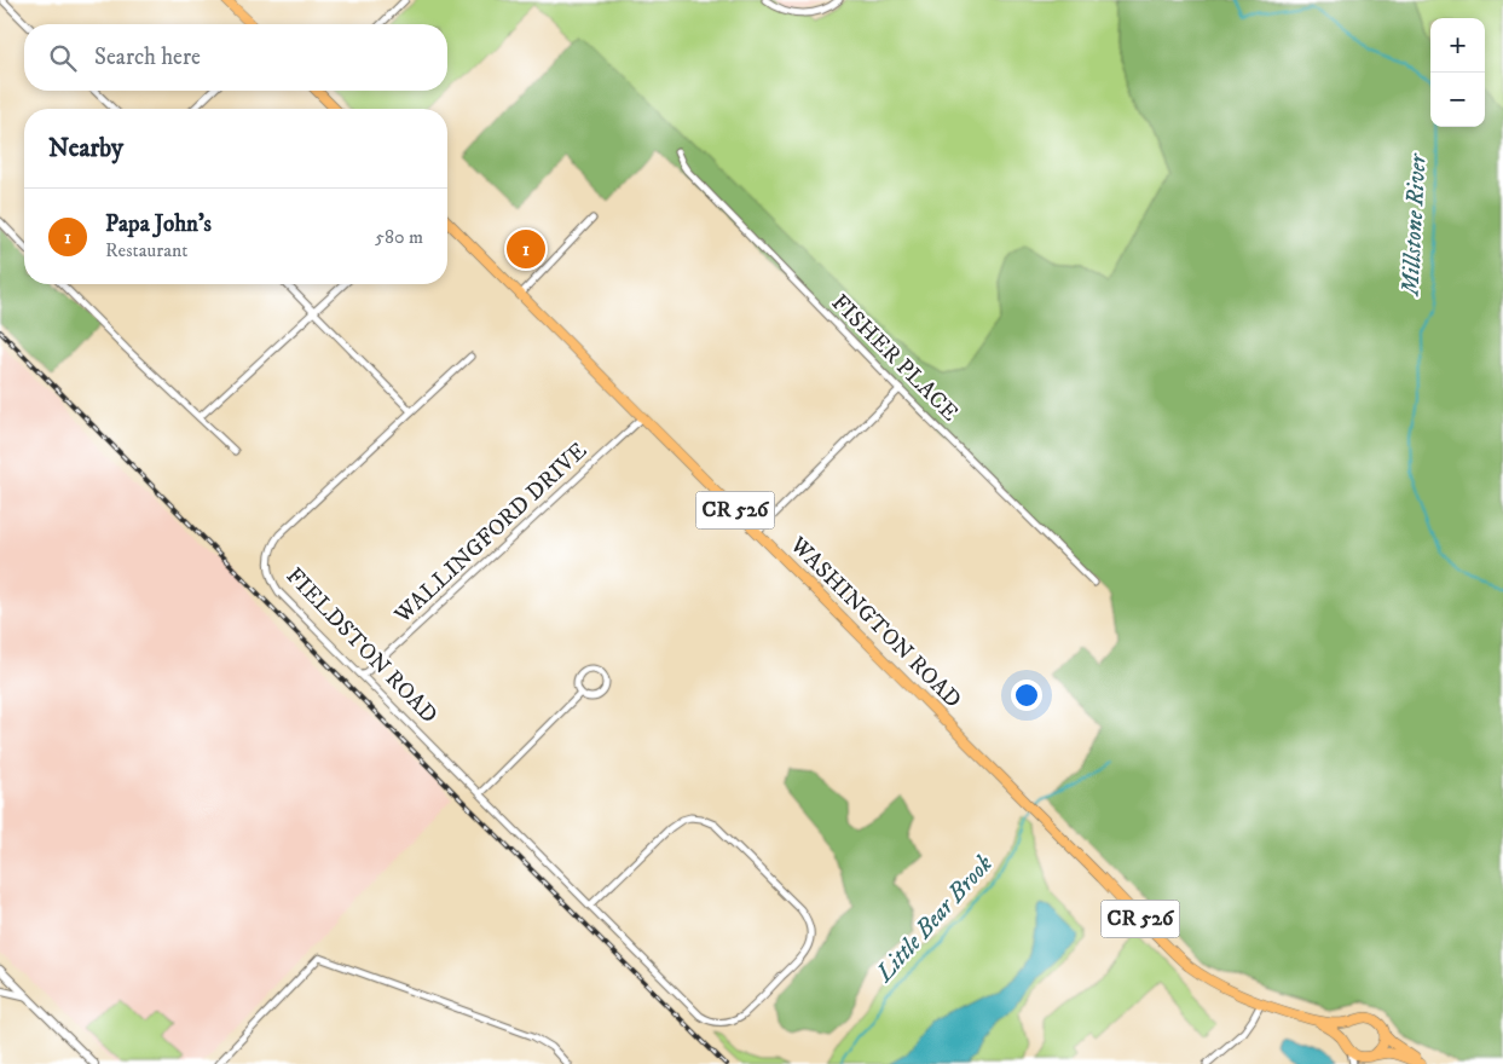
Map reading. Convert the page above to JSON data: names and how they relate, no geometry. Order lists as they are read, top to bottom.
{
  "streets": {
    "main road": ["CR 526", "WASHINGTON ROAD"],
    "street": ["FISHER PLACE", "WALLINGFORD DRIVE", "FIELDSTON ROAD"]
  },
  "crossings": [
    ["WALLINGFORD DRIVE", "WASHINGTON ROAD"],
    ["WALLINGFORD DRIVE", "FIELDSTON ROAD"]
  ],
  "water": ["Millstone River", "Little Bear Brook"],
  "page": {
    "map_buttons": ["+", "−"],
    "search": "Search here",
    "heading": "Nearby",
    "list": [
      {
        "mark": "1",
        "name": "Papa John's",
        "note": "Restaurant",
        "value": "580 m"
      }
    ],
    "pins": "1"
  }
}
